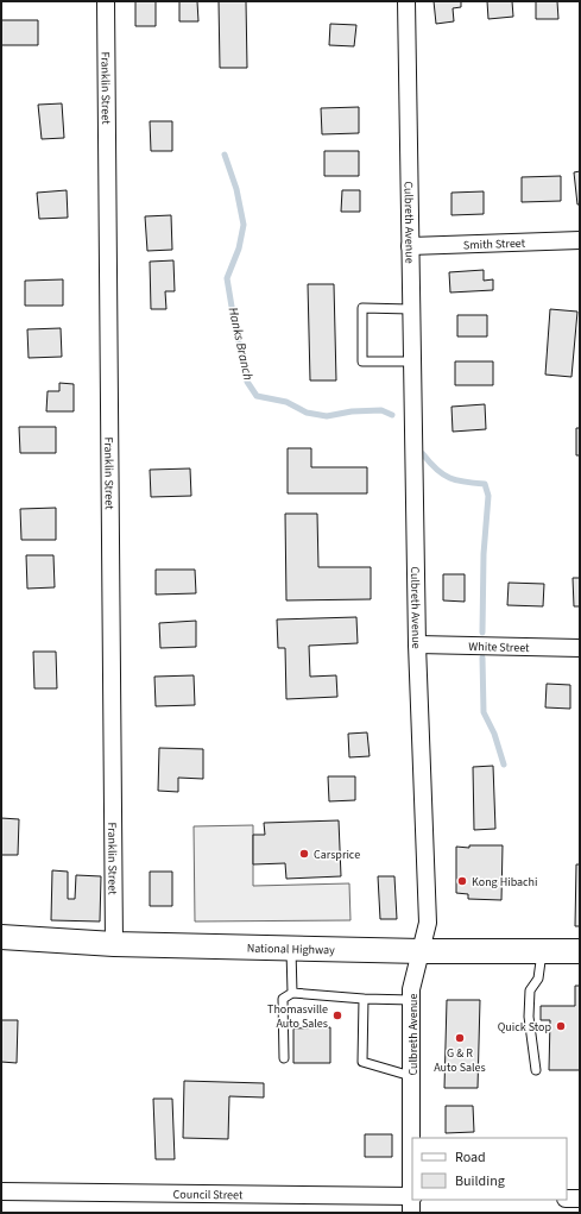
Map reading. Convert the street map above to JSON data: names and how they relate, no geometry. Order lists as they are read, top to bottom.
{
  "streets": {
    "main road": ["National Highway"],
    "street": [
      "Franklin Street",
      "Culbreth Avenue",
      "Smith Street",
      "White Street",
      "Council Street"
    ]
  },
  "crossings": [
    ["Franklin Street", "National Highway"],
    ["Culbreth Avenue", "Smith Street"],
    ["Culbreth Avenue", "White Street"],
    ["Culbreth Avenue", "National Highway"],
    ["Culbreth Avenue", "Council Street"]
  ],
  "water": ["Hanks Branch"],
  "places": [
    "Carsprice",
    "Kong Hibachi",
    "Thomasville Auto Sales",
    "Quick Stop",
    "G & R Auto Sales"
  ],
  "legend": ["Road", "Building"]
}
